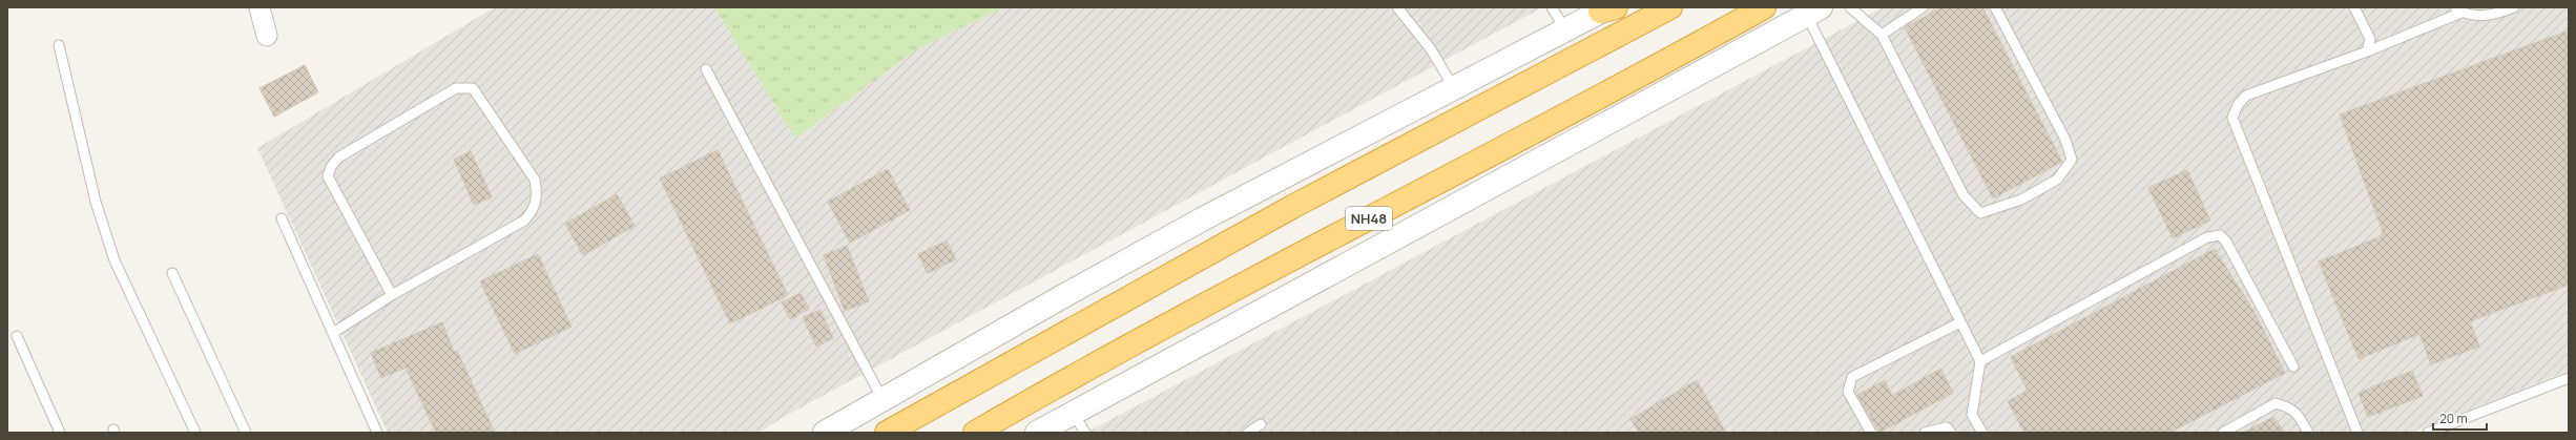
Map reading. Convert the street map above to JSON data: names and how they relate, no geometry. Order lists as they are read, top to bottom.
{
  "streets": {
    "highway": ["NH48"]
  },
  "scale_bar": "20 m"
}
